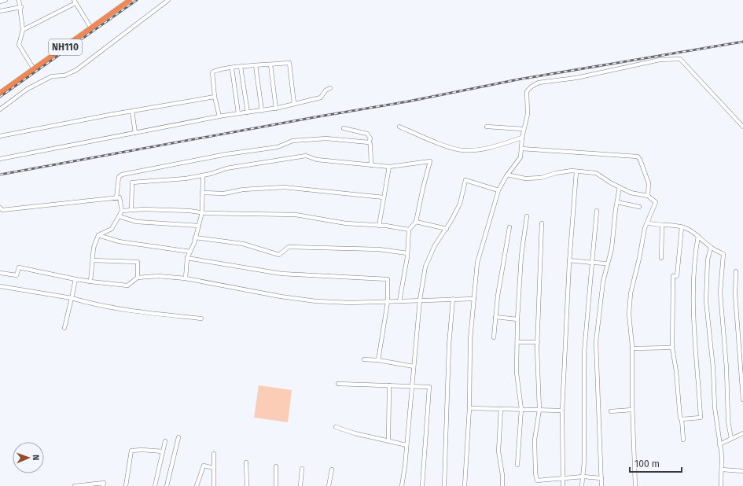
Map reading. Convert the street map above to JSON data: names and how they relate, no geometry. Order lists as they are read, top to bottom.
{
  "streets": {
    "highway": ["NH110"]
  },
  "scale_bar": "100 m",
  "north": "right"
}
